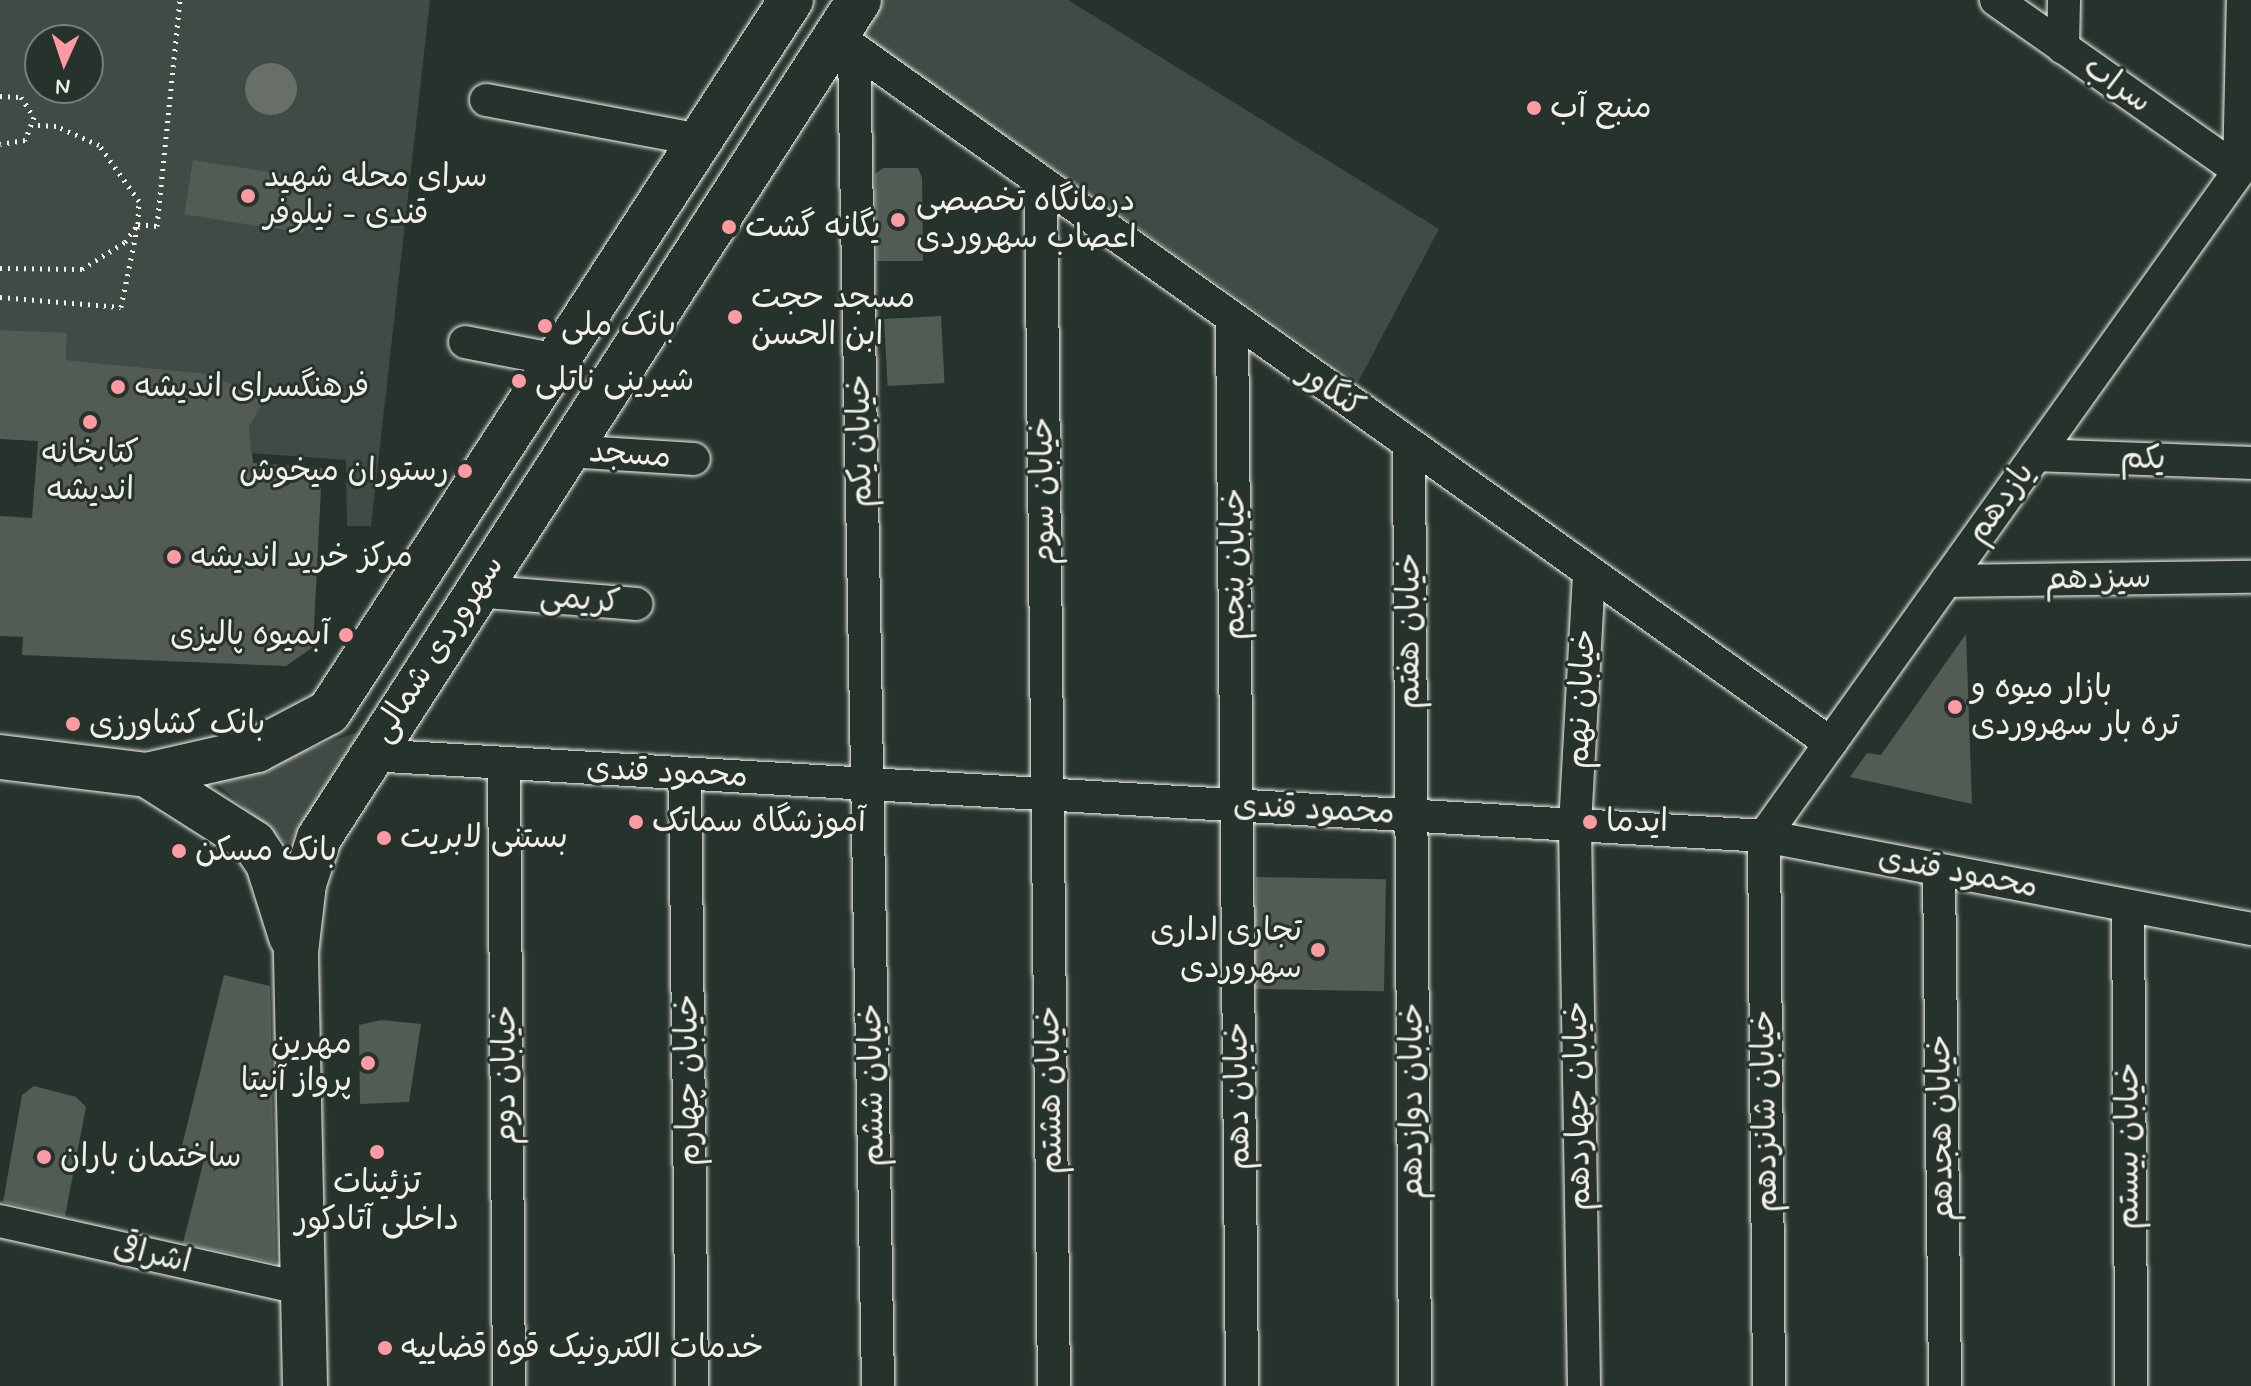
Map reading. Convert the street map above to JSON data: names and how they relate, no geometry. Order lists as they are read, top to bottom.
{
  "streets": {
    "main road": ["سهروردی شمالی"],
    "street": [
      "سراب",
      "کنگاور",
      "خیابان یکم",
      "مسجد",
      "یکم",
      "خیابان سوم",
      "یازدهم",
      "خیابان پنجم",
      "سیزدهم",
      "کریمی",
      "خیابان هفتم",
      "خیابان نهم",
      "محمود قندی",
      "خیابان دوم",
      "خیابان چهارم",
      "خیابان ششم",
      "خیابان هشتم",
      "خیابان دهم",
      "خیابان دوازدهم",
      "خیابان چهاردهم",
      "خیابان شانزدهم",
      "خیابان هجدهم",
      "خیابان بیستم",
      "اشراقی"
    ]
  },
  "crossings": [
    ["سراب", "یازدهم"],
    ["کنگاور", "خیابان یکم"],
    ["کنگاور", "خیابان سوم"],
    ["کنگاور", "یازدهم"],
    ["کنگاور", "خیابان پنجم"],
    ["کنگاور", "خیابان هفتم"],
    ["کنگاور", "سهروردی شمالی"],
    ["کنگاور", "خیابان نهم"],
    ["خیابان یکم", "سهروردی شمالی"],
    ["خیابان یکم", "محمود قندی"],
    ["خیابان یکم", "خیابان ششم"],
    ["مسجد", "سهروردی شمالی"],
    ["یکم", "یازدهم"],
    ["خیابان سوم", "محمود قندی"],
    ["خیابان سوم", "خیابان هشتم"],
    ["یازدهم", "سیزدهم"],
    ["یازدهم", "محمود قندی"],
    ["یازدهم", "خیابان شانزدهم"],
    ["خیابان پنجم", "محمود قندی"],
    ["خیابان پنجم", "خیابان دهم"],
    ["کریمی", "سهروردی شمالی"],
    ["خیابان هفتم", "محمود قندی"],
    ["خیابان هفتم", "خیابان دوازدهم"],
    ["سهروردی شمالی", "محمود قندی"],
    ["سهروردی شمالی", "اشراقی"],
    ["خیابان نهم", "محمود قندی"],
    ["خیابان نهم", "خیابان چهاردهم"],
    ["محمود قندی", "خیابان دوم"],
    ["محمود قندی", "خیابان چهارم"],
    ["محمود قندی", "خیابان ششم"],
    ["محمود قندی", "خیابان هشتم"],
    ["محمود قندی", "خیابان دهم"],
    ["محمود قندی", "خیابان دوازدهم"],
    ["محمود قندی", "خیابان چهاردهم"],
    ["محمود قندی", "خیابان شانزدهم"],
    ["محمود قندی", "خیابان هجدهم"],
    ["محمود قندی", "خیابان بیستم"]
  ],
  "places": [
    "منبع آب",
    "سرای محله شهید قندی - نیلوفر",
    "درمانگاه تخصصی اعصاب سهروردی",
    "یگانه گشت",
    "مسجد حجت ابن الحسن",
    "بانک ملی",
    "شیرینی ناتلی",
    "فرهنگسرای اندیشه",
    "کتابخانه اندیشه",
    "رستوران میخوش",
    "مرکز خرید اندیشه",
    "آبمیوه پالیزی",
    "بازار میوه و تره بار سهروردی",
    "بانک کشاورزی",
    "آموزشگاه سماتک",
    "ایدما",
    "بستنی لابریت",
    "بانک مسکن",
    "تجاری اداری سهروردی",
    "مهرین پرواز آنیتا",
    "تزئینات داخلی آتادکور",
    "ساختمان باران",
    "خدمات الکترونیک قوه قضاییه"
  ],
  "north": "bottom"
}
